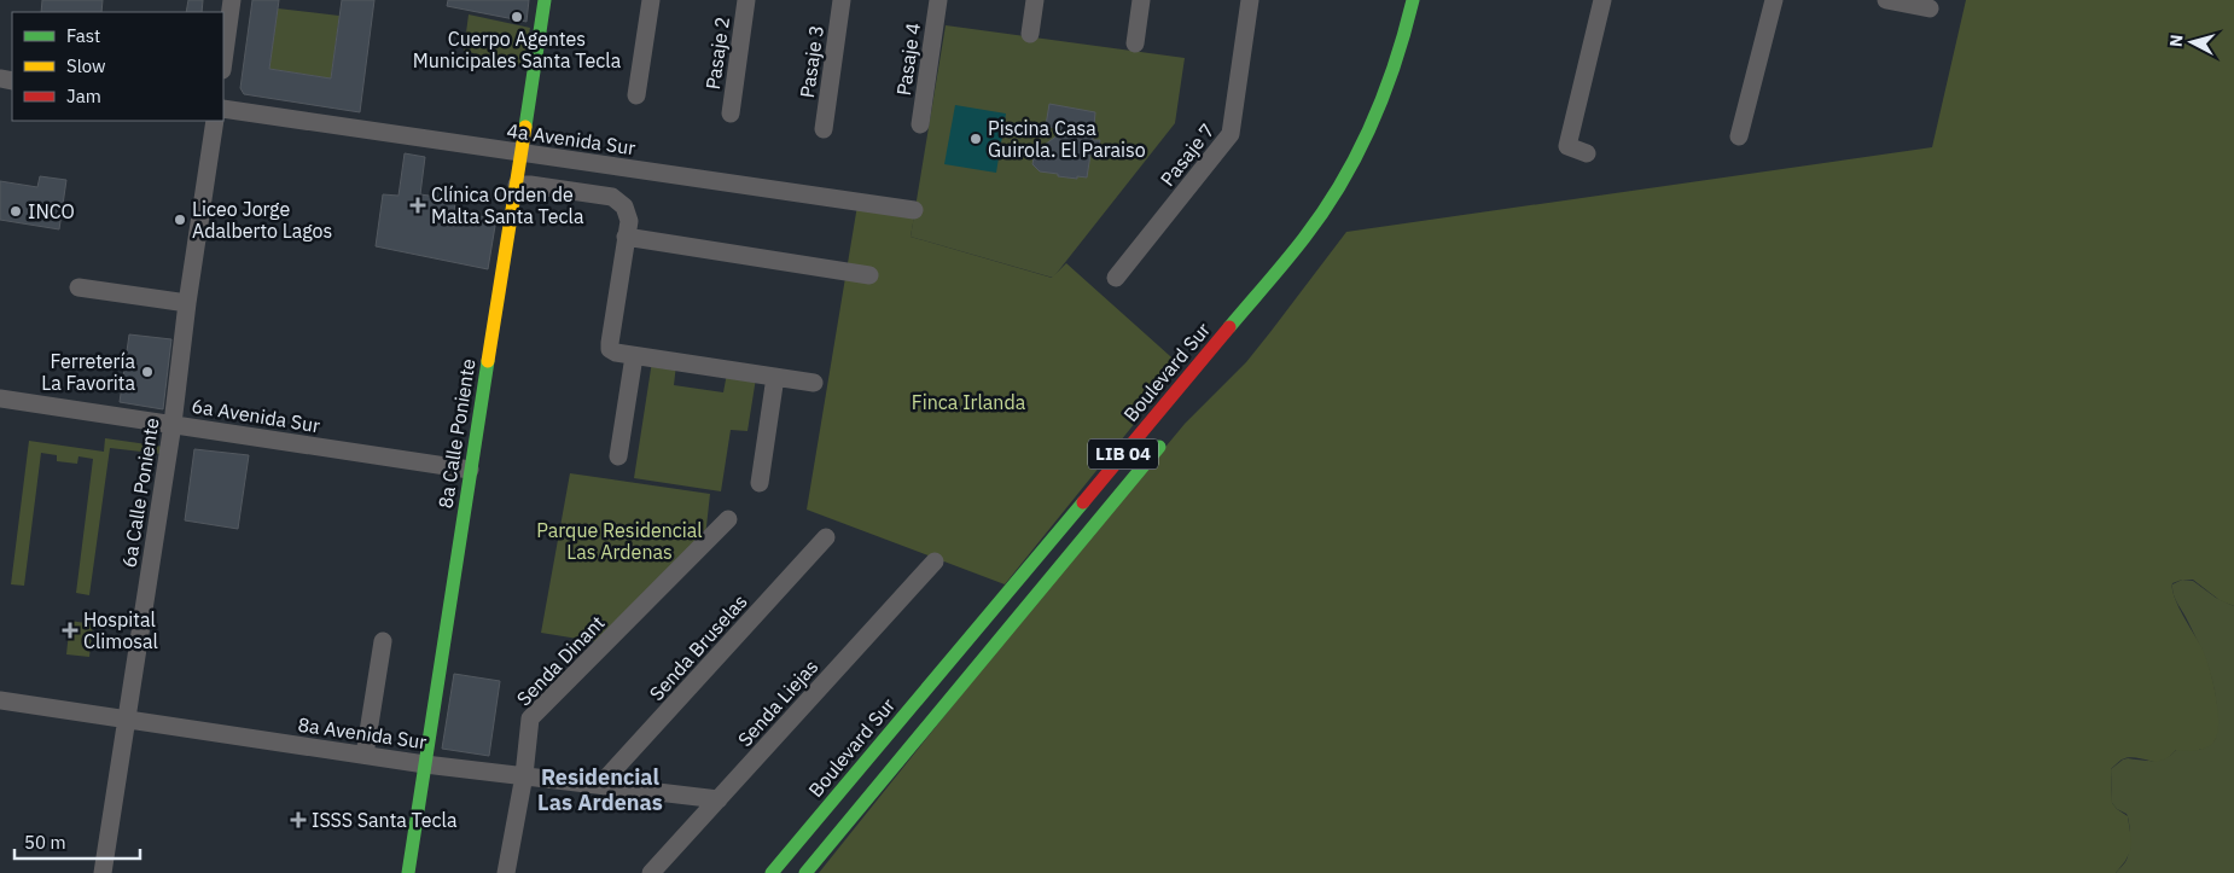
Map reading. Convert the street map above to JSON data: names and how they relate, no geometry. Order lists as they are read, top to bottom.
{
  "streets": {
    "main road": ["Boulevard Sur", "8a Calle Poniente", "LIB 04"],
    "street": [
      "Pasaje 2",
      "Pasaje 4",
      "Pasaje 3",
      "4a Avenida Sur",
      "Pasaje 7",
      "6a Avenida Sur",
      "6a Calle Poniente",
      "Senda Bruselas",
      "Senda Dinant",
      "Senda Liejas",
      "8a Avenida Sur"
    ]
  },
  "crossings": [
    ["4a Avenida Sur", "8a Calle Poniente"],
    ["6a Avenida Sur", "8a Calle Poniente"],
    ["6a Avenida Sur", "6a Calle Poniente"],
    ["8a Calle Poniente", "8a Avenida Sur"],
    ["6a Calle Poniente", "8a Avenida Sur"],
    ["Senda Bruselas", "8a Avenida Sur"],
    ["Senda Dinant", "8a Avenida Sur"],
    ["Senda Liejas", "8a Avenida Sur"]
  ],
  "districts": ["Residencial Las Ardenas"],
  "parks": ["Finca Irlanda", "Parque Residencial Las Ardenas"],
  "places": {
    "other": [
      "Cuerpo Agentes Municipales Santa Tecla",
      "Piscina Casa Guirola. El Paraiso",
      "INCO",
      "Liceo Jorge Adalberto Lagos",
      "Ferretería La Favorita"
    ],
    "health": ["Clínica Orden de Malta Santa Tecla", "Hospital Climosal", "ISSS Santa Tecla"]
  },
  "legend": ["Fast", "Slow", "Jam"],
  "scale_bar": "50 m",
  "north": "left"
}
